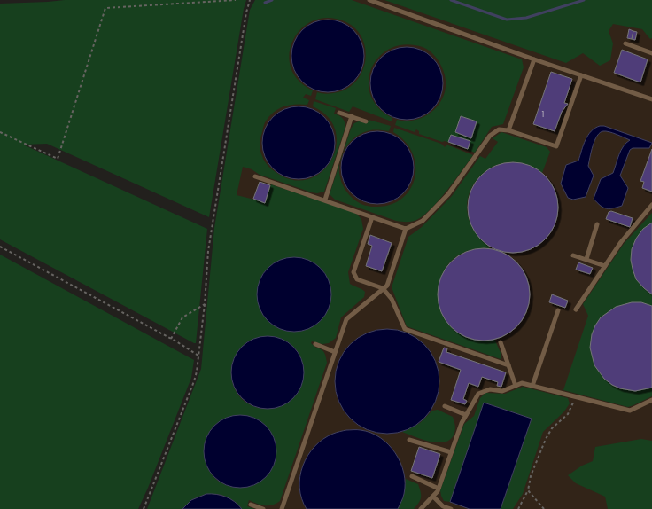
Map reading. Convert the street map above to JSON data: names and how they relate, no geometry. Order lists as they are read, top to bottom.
{
  "house_numbers": ["1"]
}
